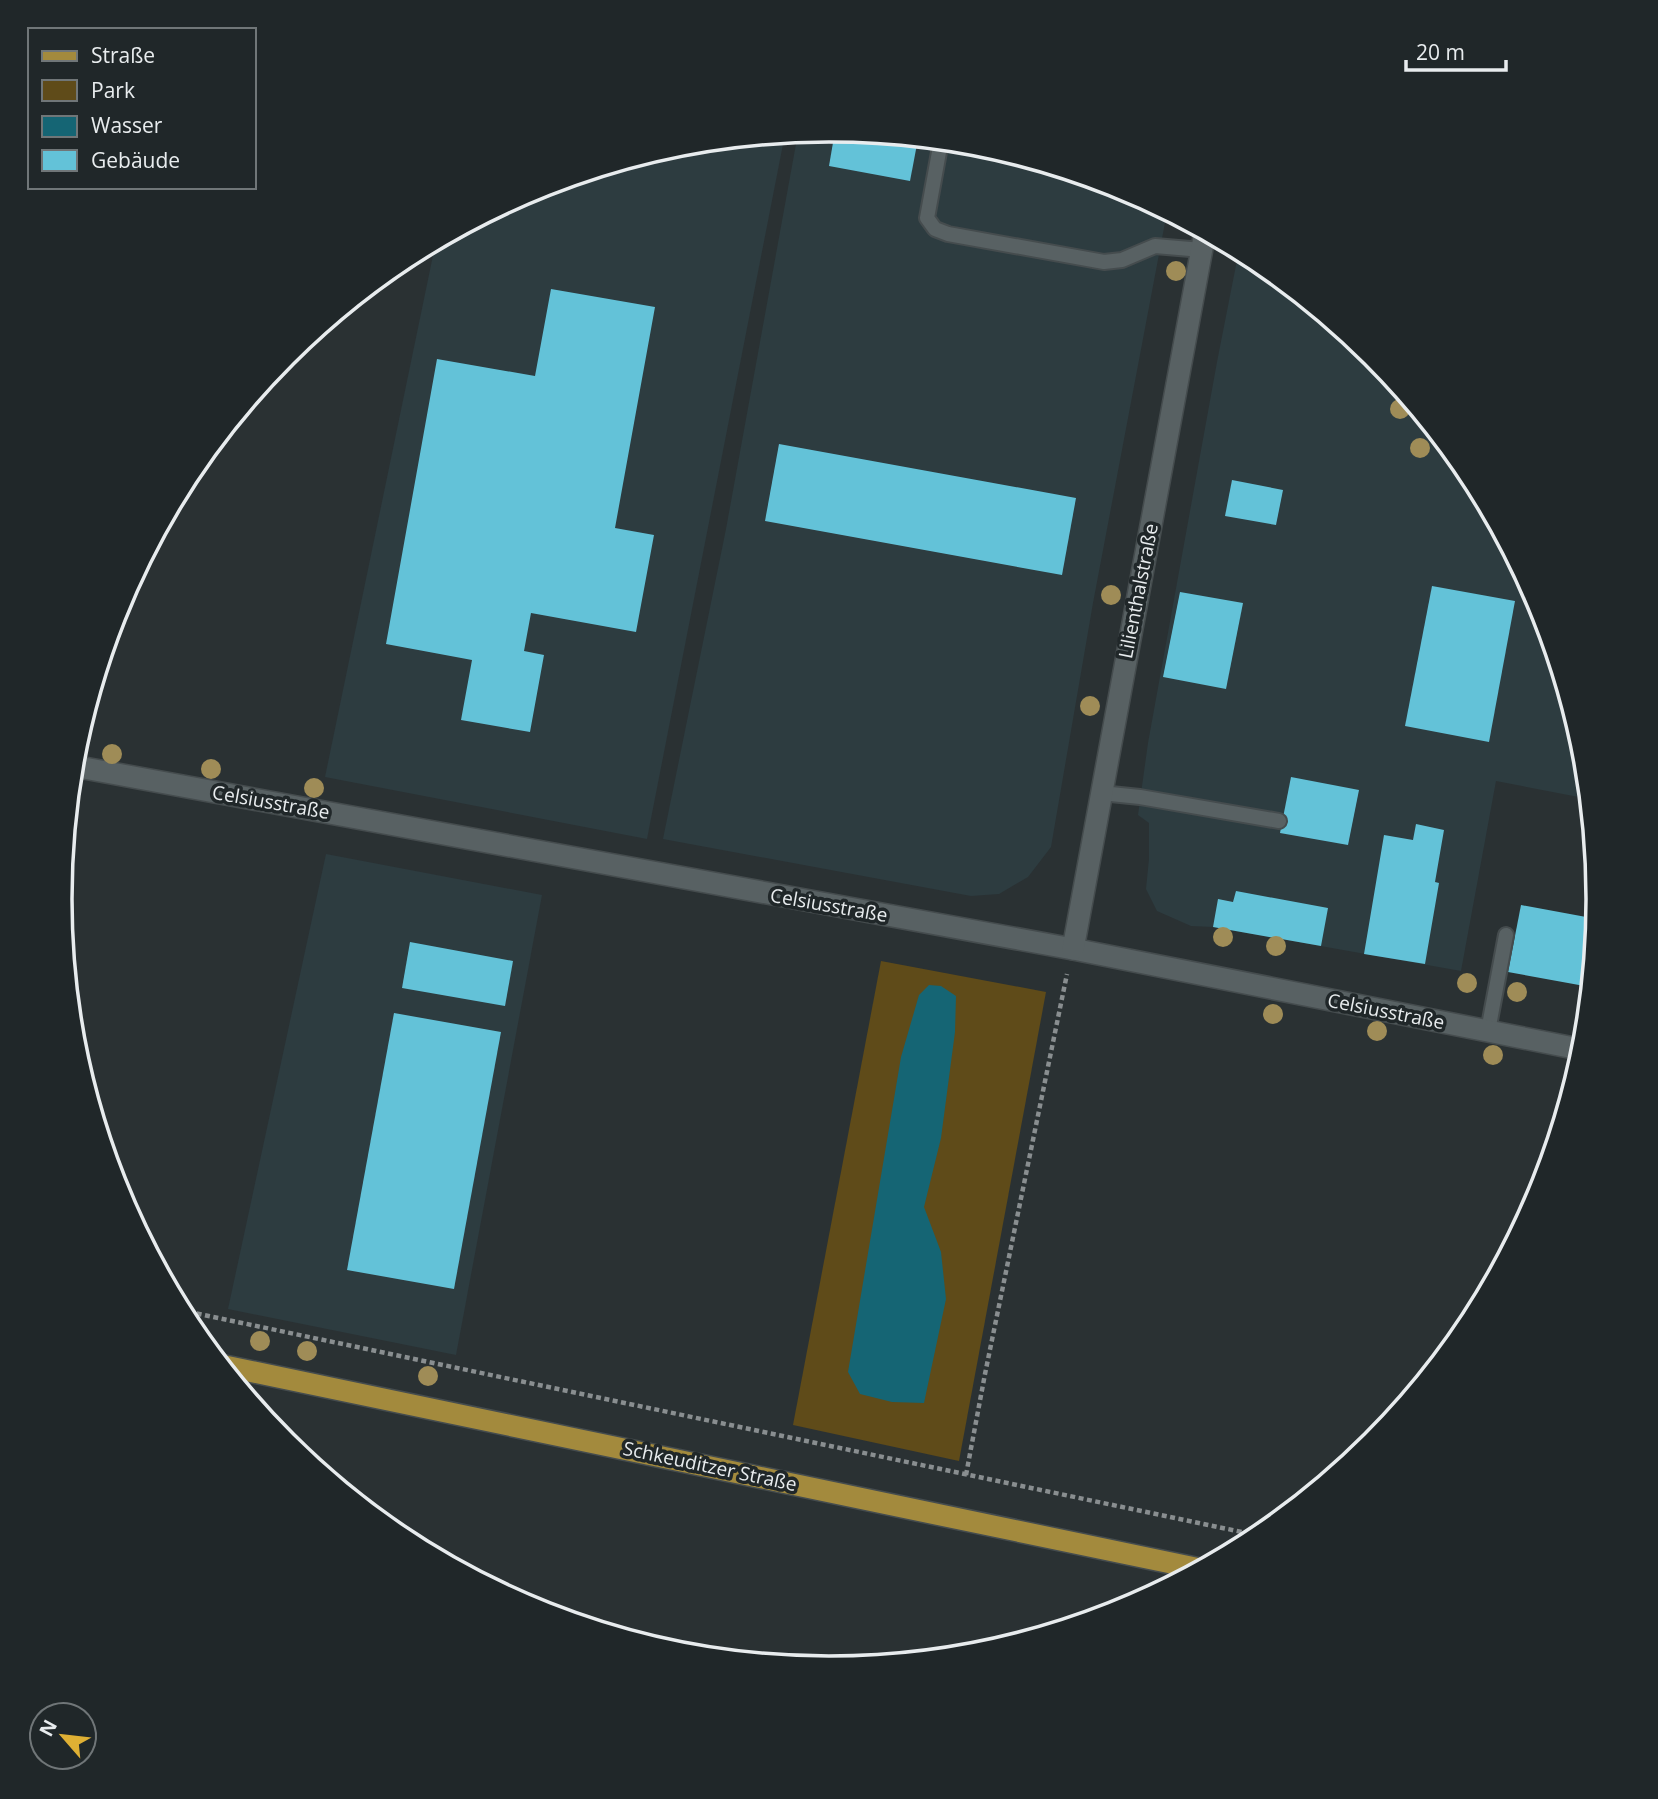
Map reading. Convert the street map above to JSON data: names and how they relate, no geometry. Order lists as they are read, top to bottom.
{
  "streets": {
    "main road": ["Schkeuditzer Straße"],
    "street": ["Lilienthalstraße", "Celsiusstraße"]
  },
  "crossings": [
    ["Lilienthalstraße", "Celsiusstraße"]
  ],
  "legend": [
    "Straße",
    "Park",
    "Wasser",
    "Gebäude"
  ],
  "scale_bar": "20 m",
  "north": "top left"
}
